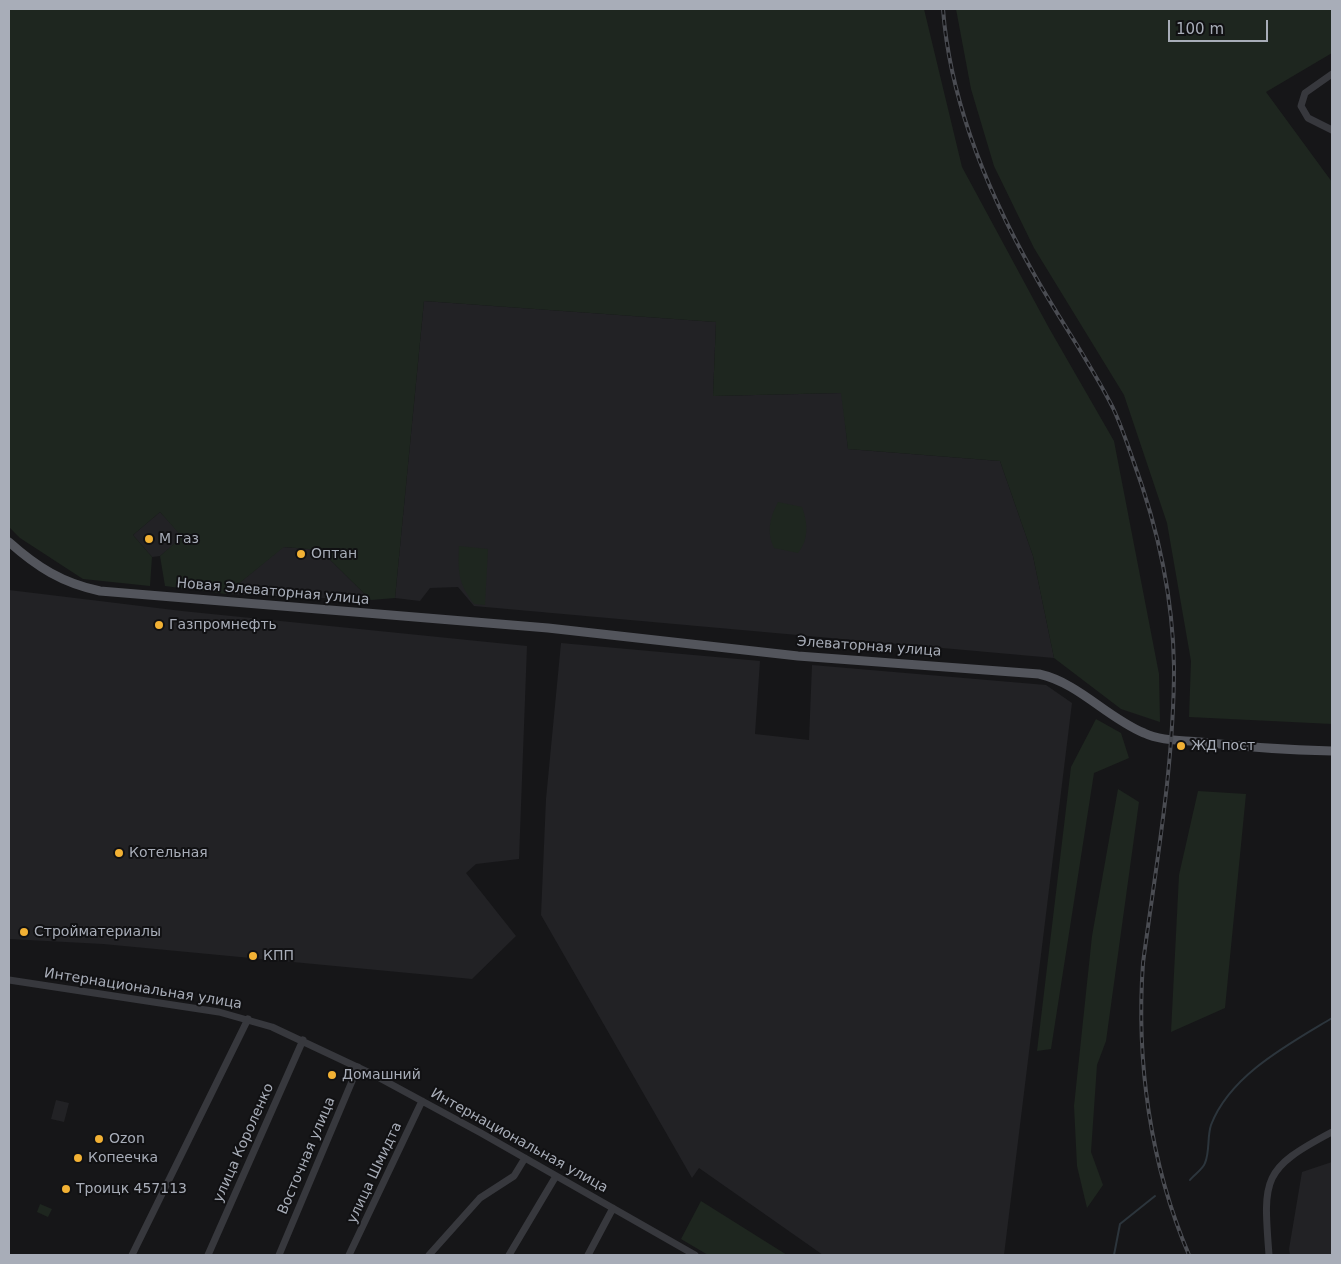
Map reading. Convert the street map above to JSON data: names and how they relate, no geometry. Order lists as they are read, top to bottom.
{
  "streets": {
    "main road": ["Новая Элеваторная улица", "Элеваторная улица"],
    "street": [
      "Интернациональная улица",
      "улица Короленко",
      "Восточная улица",
      "улица Шмидта"
    ]
  },
  "crossings": [
    ["Новая Элеваторная улица", "Элеваторная улица"],
    ["Интернациональная улица", "улица Короленко"],
    ["Интернациональная улица", "Восточная улица"],
    ["Интернациональная улица", "улица Шмидта"]
  ],
  "places": [
    "М газ",
    "Оптан",
    "Газпромнефть",
    "ЖД пост",
    "Котельная",
    "Стройматериалы",
    "КПП",
    "Домашний",
    "Ozon",
    "Копеечка",
    "Троицк 457113"
  ],
  "scale_bar": "100 m"
}
